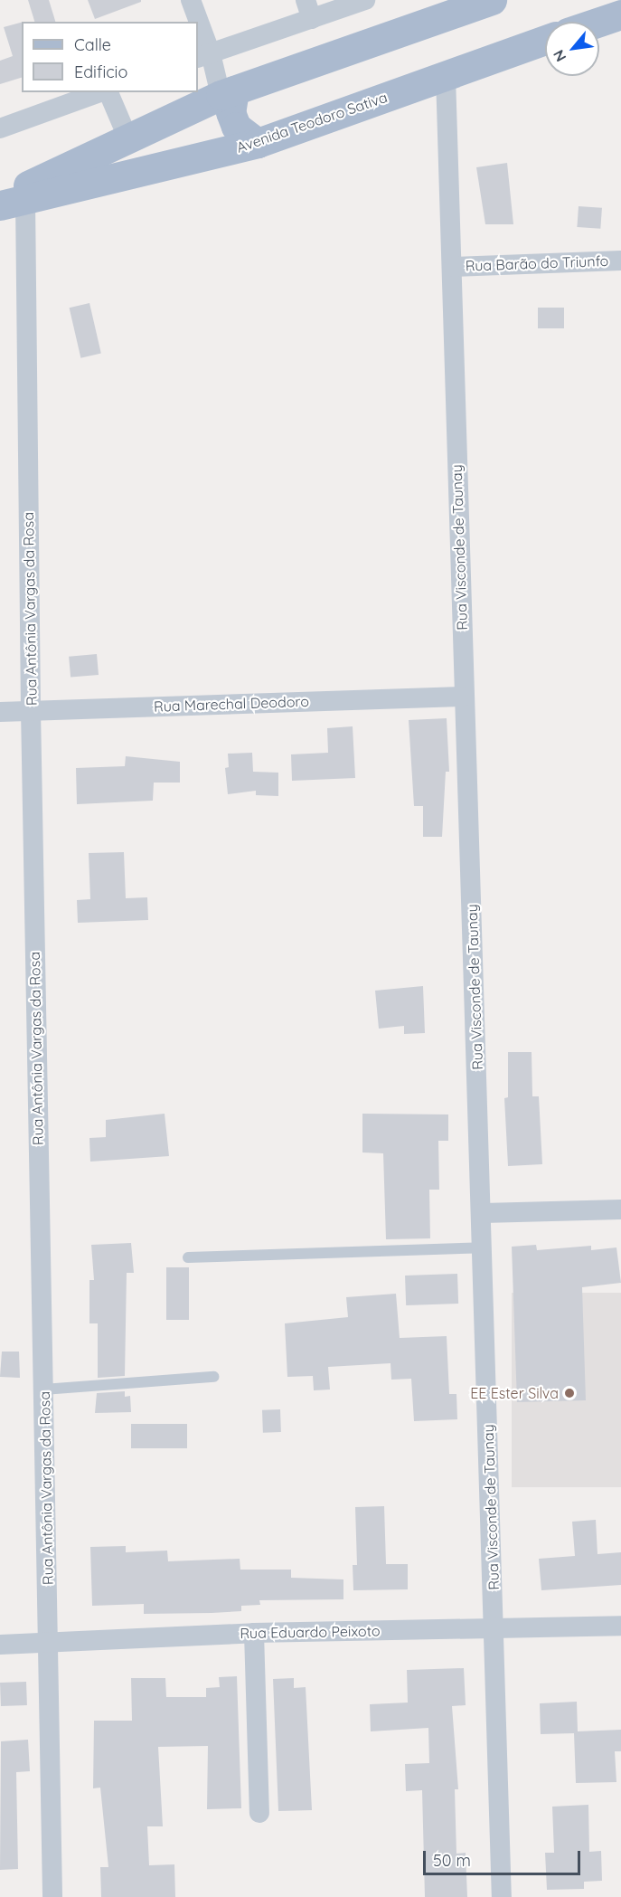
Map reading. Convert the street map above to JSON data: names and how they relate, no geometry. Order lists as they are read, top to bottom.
{
  "streets": {
    "main road": ["Avenida Teodoro Sativa"],
    "street": [
      "Rua Barão do Triunfo",
      "Rua Visconde de Taunay",
      "Rua Antônia Vargas da Rosa",
      "Rua Marechal Deodoro",
      "Rua Eduardo Peixoto"
    ]
  },
  "crossings": [
    ["Avenida Teodoro Sativa", "Rua Visconde de Taunay"],
    ["Avenida Teodoro Sativa", "Rua Antônia Vargas da Rosa"],
    ["Rua Barão do Triunfo", "Rua Visconde de Taunay"],
    ["Rua Visconde de Taunay", "Rua Marechal Deodoro"],
    ["Rua Visconde de Taunay", "Rua Eduardo Peixoto"],
    ["Rua Antônia Vargas da Rosa", "Rua Marechal Deodoro"],
    ["Rua Antônia Vargas da Rosa", "Rua Eduardo Peixoto"]
  ],
  "places": ["EE Ester Silva"],
  "legend": ["Calle", "Edificio"],
  "scale_bar": "50 m",
  "north": "bottom left"
}
